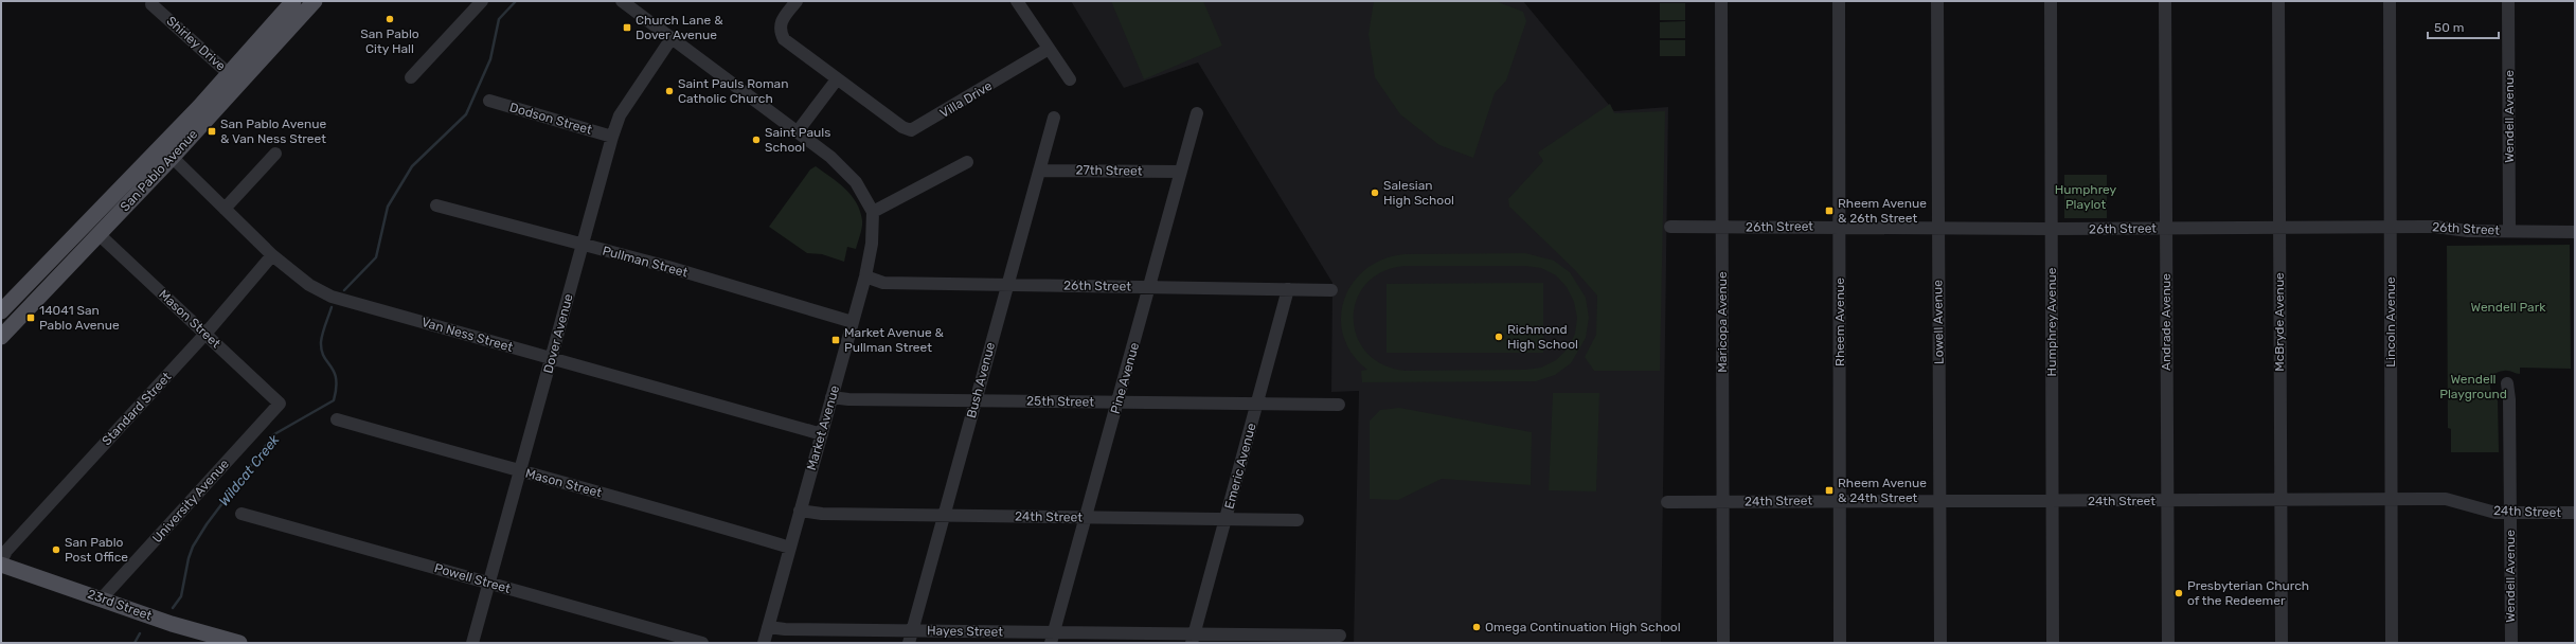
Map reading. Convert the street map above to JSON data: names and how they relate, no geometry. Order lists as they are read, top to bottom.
{
  "streets": {
    "main road": ["San Pablo Avenue", "23rd Street"],
    "street": [
      "Shirley Drive",
      "Villa Drive",
      "Wendell Avenue",
      "Dodson Street",
      "27th Street",
      "26th Street",
      "Pullman Street",
      "Mason Street",
      "Maricopa Avenue",
      "Rheem Avenue",
      "Lowell Avenue",
      "Humphrey Avenue",
      "Andrade Avenue",
      "McBryde Avenue",
      "Lincoln Avenue",
      "Dover Avenue",
      "Van Ness Street",
      "Pine Avenue",
      "Bush Avenue",
      "25th Street",
      "Standard Street",
      "Market Avenue",
      "Emeric Avenue",
      "University Avenue",
      "24th Street",
      "Powell Street",
      "Hayes Street"
    ]
  },
  "crossings": [
    ["Shirley Drive", "San Pablo Avenue"],
    ["Wendell Avenue", "26th Street"],
    ["Wendell Avenue", "24th Street"],
    ["Dodson Street", "Dover Avenue"],
    ["San Pablo Avenue", "Mason Street"],
    ["San Pablo Avenue", "Van Ness Street"],
    ["27th Street", "Pine Avenue"],
    ["27th Street", "Bush Avenue"],
    ["26th Street", "Maricopa Avenue"],
    ["26th Street", "Rheem Avenue"],
    ["26th Street", "Lowell Avenue"],
    ["26th Street", "Humphrey Avenue"],
    ["26th Street", "Andrade Avenue"],
    ["26th Street", "McBryde Avenue"],
    ["26th Street", "Lincoln Avenue"],
    ["26th Street", "Pine Avenue"],
    ["26th Street", "Bush Avenue"],
    ["26th Street", "Market Avenue"],
    ["26th Street", "Emeric Avenue"],
    ["Pullman Street", "Dover Avenue"],
    ["Pullman Street", "Market Avenue"],
    ["Mason Street", "Dover Avenue"],
    ["Mason Street", "Standard Street"],
    ["Mason Street", "Market Avenue"],
    ["Mason Street", "University Avenue"],
    ["Maricopa Avenue", "24th Street"],
    ["Rheem Avenue", "24th Street"],
    ["Lowell Avenue", "24th Street"],
    ["Humphrey Avenue", "24th Street"],
    ["Andrade Avenue", "24th Street"],
    ["McBryde Avenue", "24th Street"],
    ["Lincoln Avenue", "24th Street"],
    ["Dover Avenue", "Van Ness Street"],
    ["Dover Avenue", "Powell Street"],
    ["Van Ness Street", "Standard Street"],
    ["Van Ness Street", "Market Avenue"],
    ["Pine Avenue", "25th Street"],
    ["Pine Avenue", "24th Street"],
    ["Pine Avenue", "Hayes Street"],
    ["Bush Avenue", "25th Street"],
    ["Bush Avenue", "24th Street"],
    ["Bush Avenue", "Hayes Street"],
    ["25th Street", "Market Avenue"],
    ["25th Street", "Emeric Avenue"],
    ["Standard Street", "23rd Street"],
    ["Market Avenue", "24th Street"],
    ["Market Avenue", "Hayes Street"],
    ["Emeric Avenue", "24th Street"],
    ["Emeric Avenue", "Hayes Street"],
    ["University Avenue", "23rd Street"]
  ],
  "water": ["Wildcat Creek"],
  "parks": ["Humphrey Playlot", "Wendell Park", "Wendell Playground"],
  "places": {
    "other": [
      "San Pablo City Hall",
      "Saint Pauls Roman Catholic Church",
      "Saint Pauls School",
      "Salesian High School",
      "Richmond High School",
      "San Pablo Post Office",
      "Presbyterian Church of the Redeemer",
      "Omega Continuation High School"
    ],
    "transit": [
      "Church Lane & Dover Avenue",
      "San Pablo Avenue & Van Ness Street",
      "Rheem Avenue & 26th Street",
      "14041 San Pablo Avenue",
      "Market Avenue & Pullman Street",
      "Rheem Avenue & 24th Street"
    ]
  },
  "scale_bar": "50 m"
}
